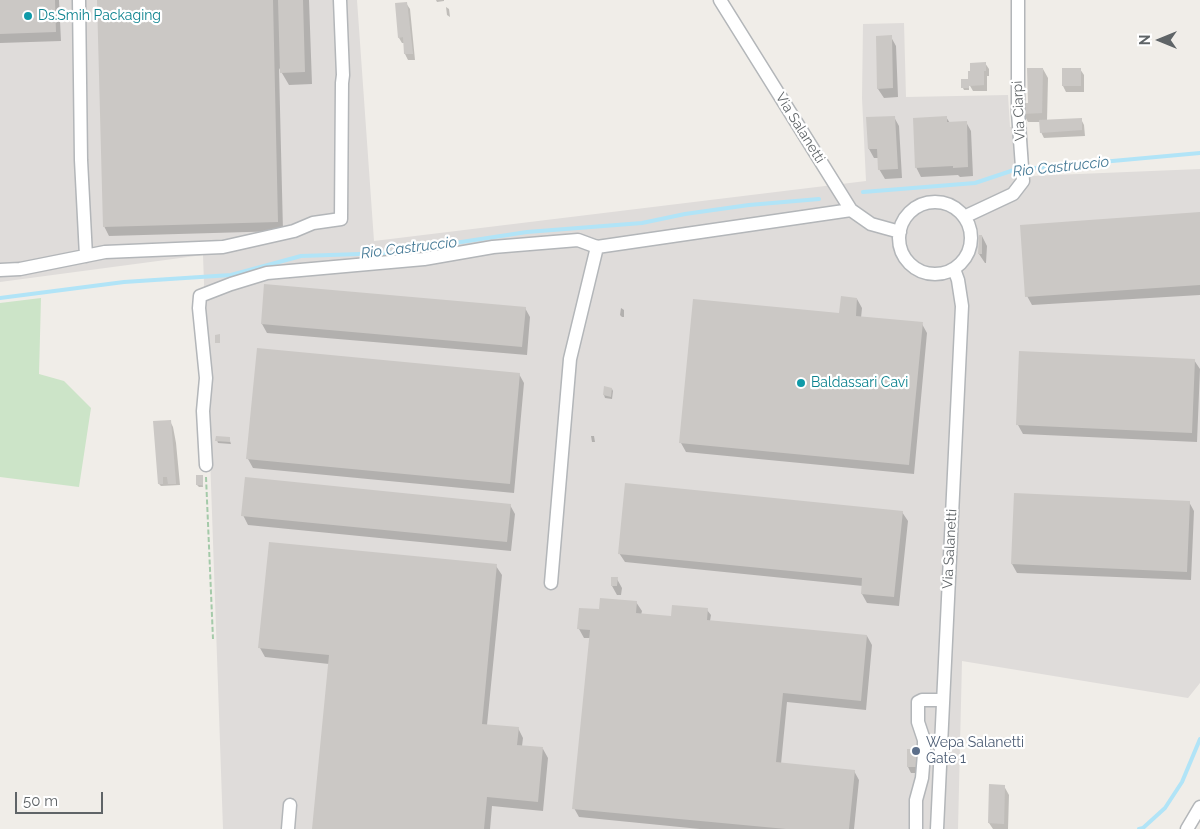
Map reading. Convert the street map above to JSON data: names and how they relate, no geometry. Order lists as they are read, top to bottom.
{
  "streets": {
    "street": ["Via Ciarpi", "Via Salanetti"]
  },
  "crossings": [
    ["Via Ciarpi", "Via Salanetti"]
  ],
  "water": ["Rio Castruccio"],
  "places": ["Ds.Smih Packaging", "Baldassari Cavi", "Wepa Salanetti Gate 1"],
  "scale_bar": "50 m",
  "north": "left"
}
